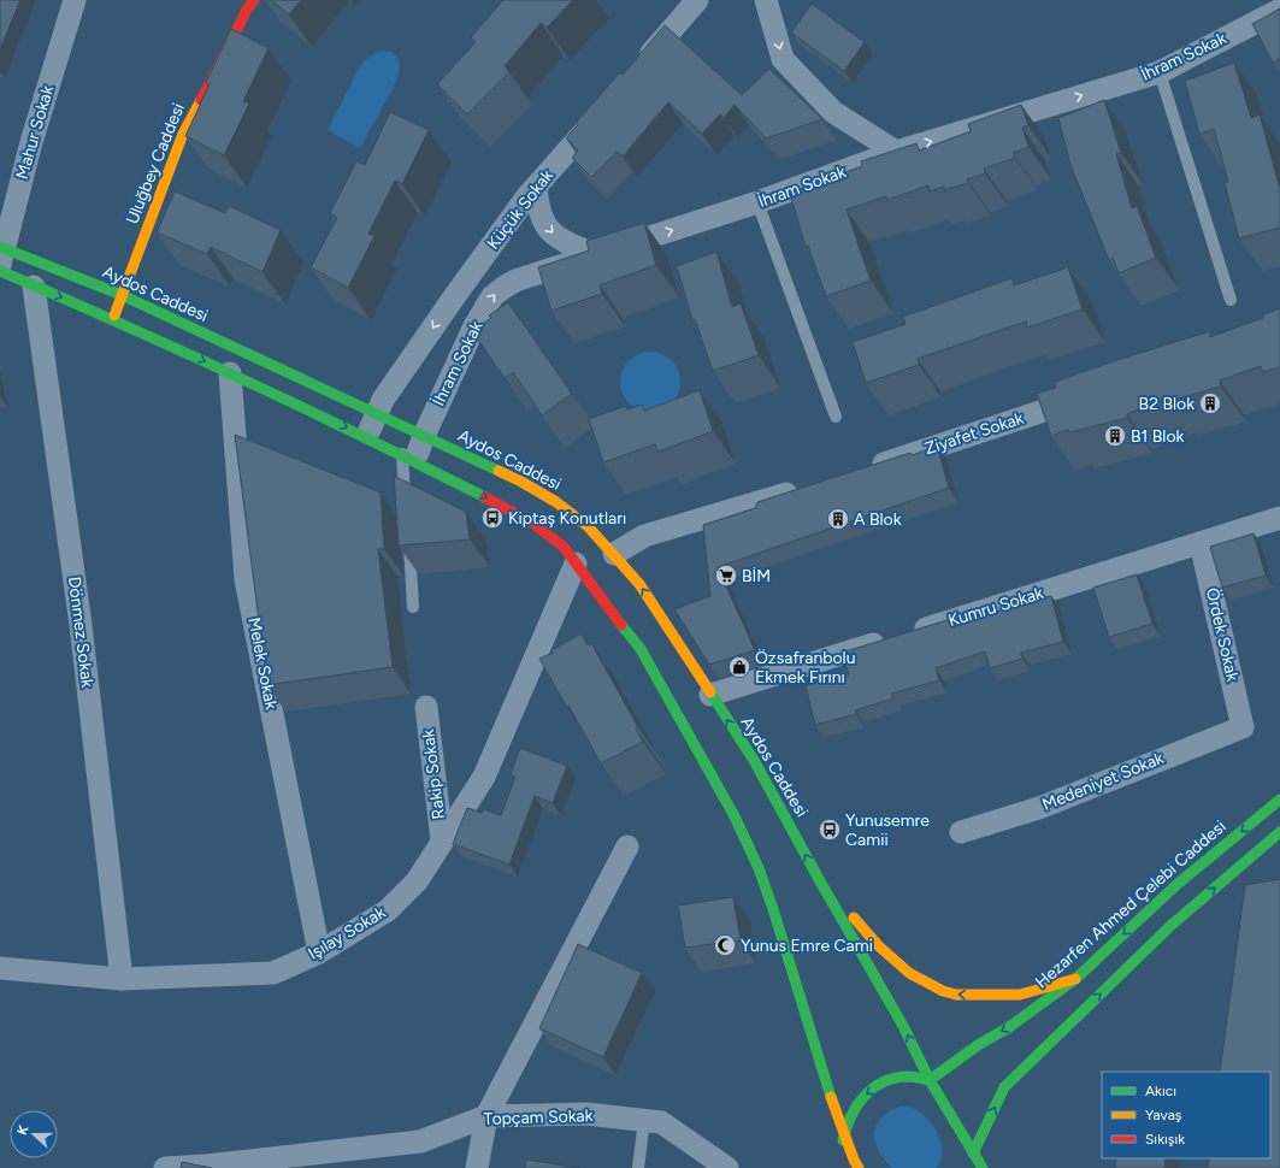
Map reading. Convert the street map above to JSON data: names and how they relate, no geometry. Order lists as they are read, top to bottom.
{
  "streets": {
    "main road": ["Uluğbey Caddesi", "Aydos Caddesi", "Hezarfen Ahmed Çelebi Caddesi"],
    "street": [
      "İhram Sokak",
      "Mahur Sokak",
      "Küçük Sokak",
      "Ziyafet Sokak",
      "Kumru Sokak",
      "Dönmez Sokak",
      "Ördek Sokak",
      "Melek Sokak",
      "Rakip Sokak",
      "Medeniyet Sokak",
      "Işılay Sokak",
      "Topçam Sokak"
    ]
  },
  "crossings": [
    ["İhram Sokak", "Aydos Caddesi"],
    ["Mahur Sokak", "Aydos Caddesi"],
    ["Uluğbey Caddesi", "Aydos Caddesi"],
    ["Küçük Sokak", "Aydos Caddesi"],
    ["Aydos Caddesi", "Kumru Sokak"],
    ["Aydos Caddesi", "Hezarfen Ahmed Çelebi Caddesi"],
    ["Kumru Sokak", "Ördek Sokak"],
    ["Dönmez Sokak", "Işılay Sokak"],
    ["Ördek Sokak", "Medeniyet Sokak"],
    ["Melek Sokak", "Işılay Sokak"],
    ["Rakip Sokak", "Işılay Sokak"]
  ],
  "one_way": ["İhram Sokak", "Küçük Sokak"],
  "places": {
    "building": ["B2 Blok", "B1 Blok", "A Blok"],
    "bus stop": ["Kiptaş Konutları", "Yunusemre Cami̇i̇"],
    "supermarket": ["BİM"],
    "shop": ["Özsafranbolu Ekmek Fırını"],
    "mosque": ["Yunus Emre Cami"]
  },
  "legend": ["Akıcı", "Yavaş", "Sıkışık"],
  "north": "left"
}
